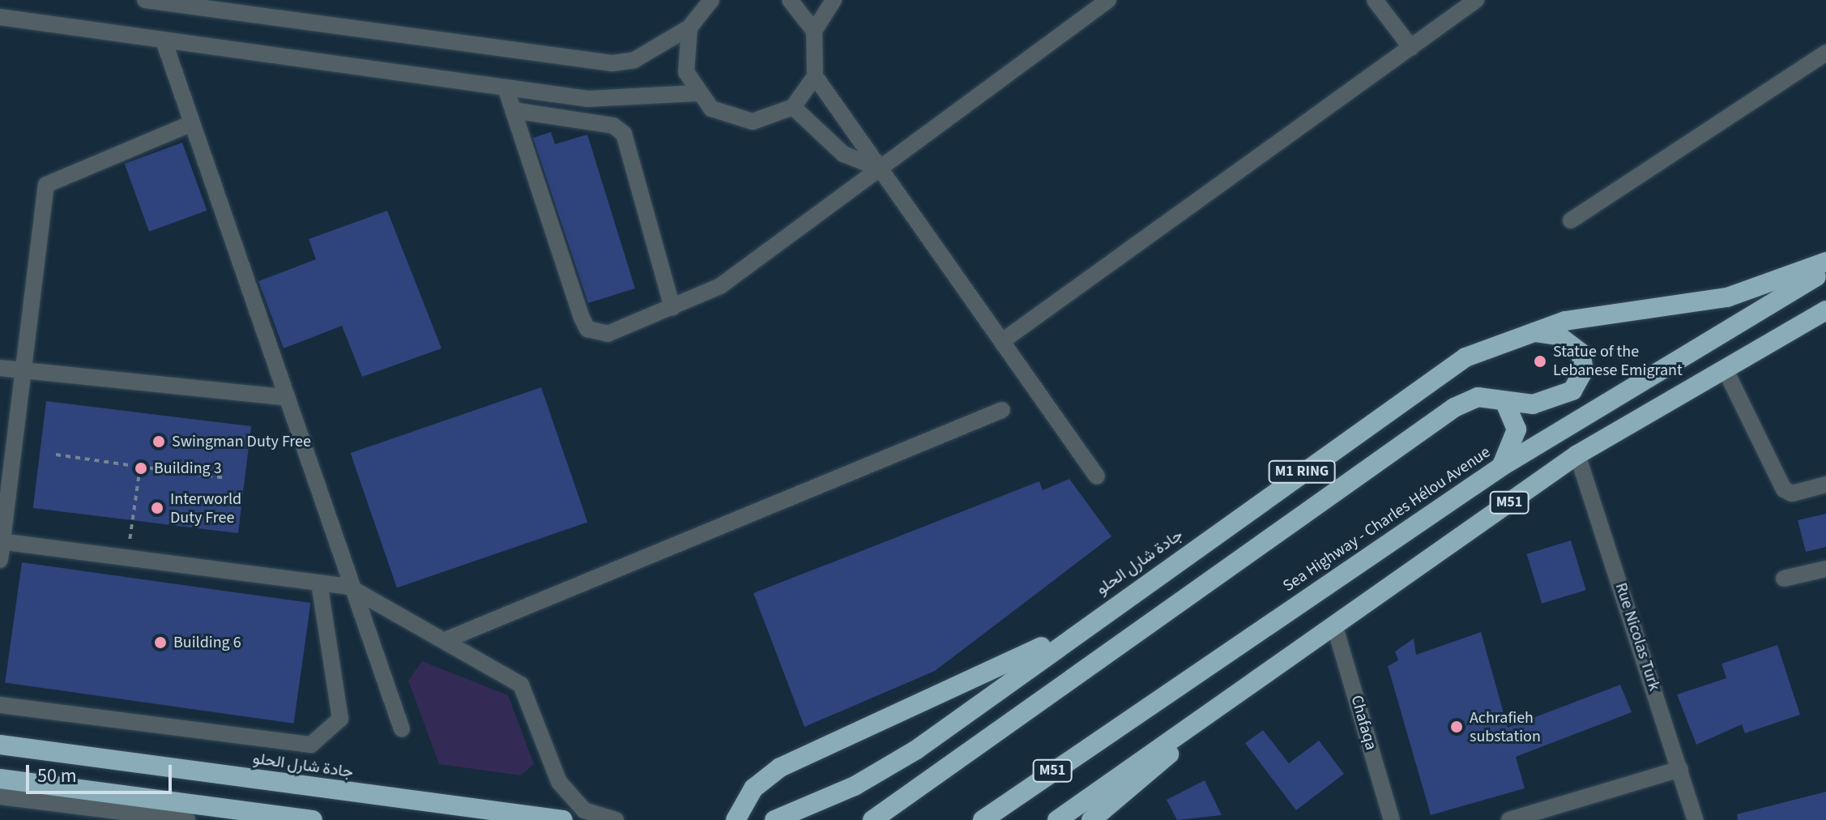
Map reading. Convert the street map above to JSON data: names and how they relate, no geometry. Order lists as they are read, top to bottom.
{
  "streets": {
    "highway": [
      "M1 RING",
      "M51",
      "Sea Highway - Charles Hélou Avenue",
      "جادة شارل الحلو"
    ],
    "street": ["Rue Nicolas Turk", "Chafaqa"]
  },
  "crossings": [
    ["M1 RING", "جادة شارل الحلو"],
    ["M51", "Rue Nicolas Turk"],
    ["M51", "Chafaqa"]
  ],
  "places": [
    "Statue of the Lebanese Emigrant",
    "Swingman Duty Free",
    "Building 3",
    "Interworld Duty Free",
    "Building 6",
    "Achrafieh substation"
  ],
  "scale_bar": "50 m"
}
